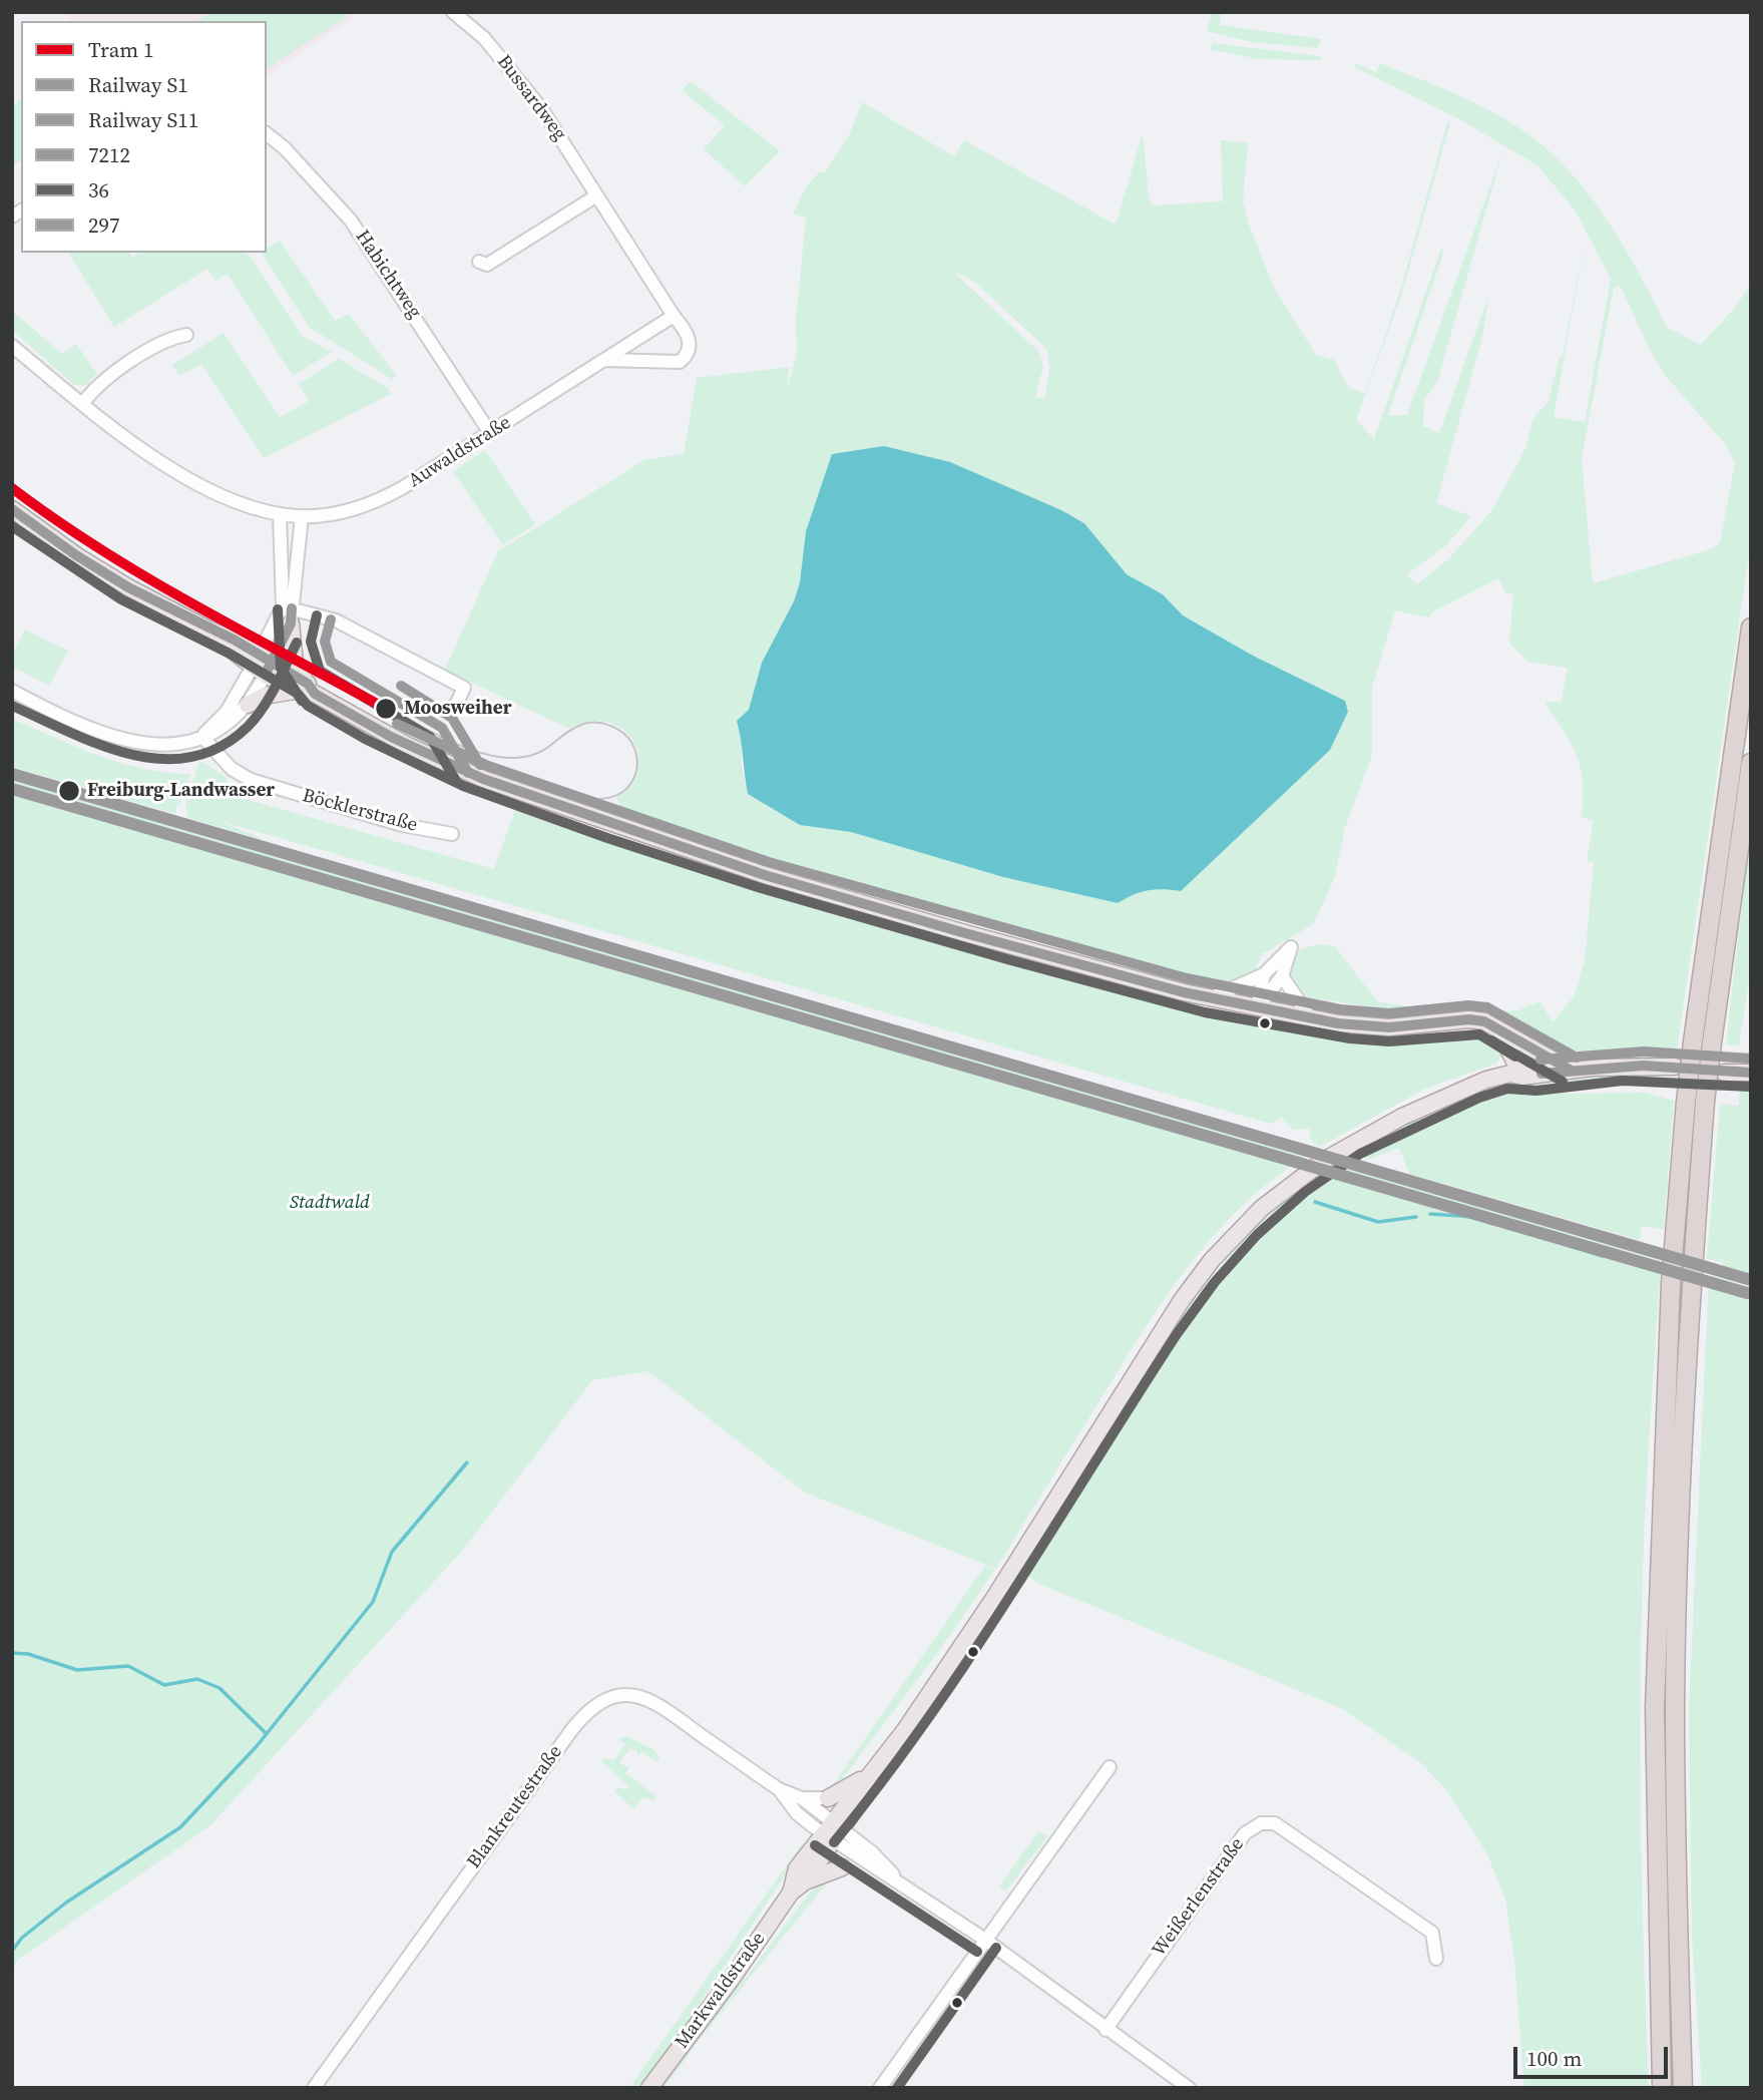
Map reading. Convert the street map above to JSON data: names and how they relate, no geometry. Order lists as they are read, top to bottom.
{
  "streets": {
    "main road": ["Markwaldstraße"],
    "street": [
      "Bussardweg",
      "Habichtweg",
      "Auwaldstraße",
      "Böcklerstraße",
      "Blankreutestraße",
      "Weißerlenstraße"
    ]
  },
  "crossings": [
    ["Bussardweg", "Auwaldstraße"],
    ["Habichtweg", "Auwaldstraße"],
    ["Blankreutestraße", "Markwaldstraße"]
  ],
  "parks": ["Stadtwald"],
  "places": ["Moosweiher", "Freiburg-Landwasser"],
  "lines": [
    "tram line 1",
    "transit line 7212",
    "transit line 36",
    "transit line 297",
    "rail line S1",
    "rail line S11"
  ],
  "legend": [
    "Tram 1",
    "Railway S1",
    "Railway S11",
    "7212",
    "36",
    "297"
  ],
  "scale_bar": "100 m"
}
